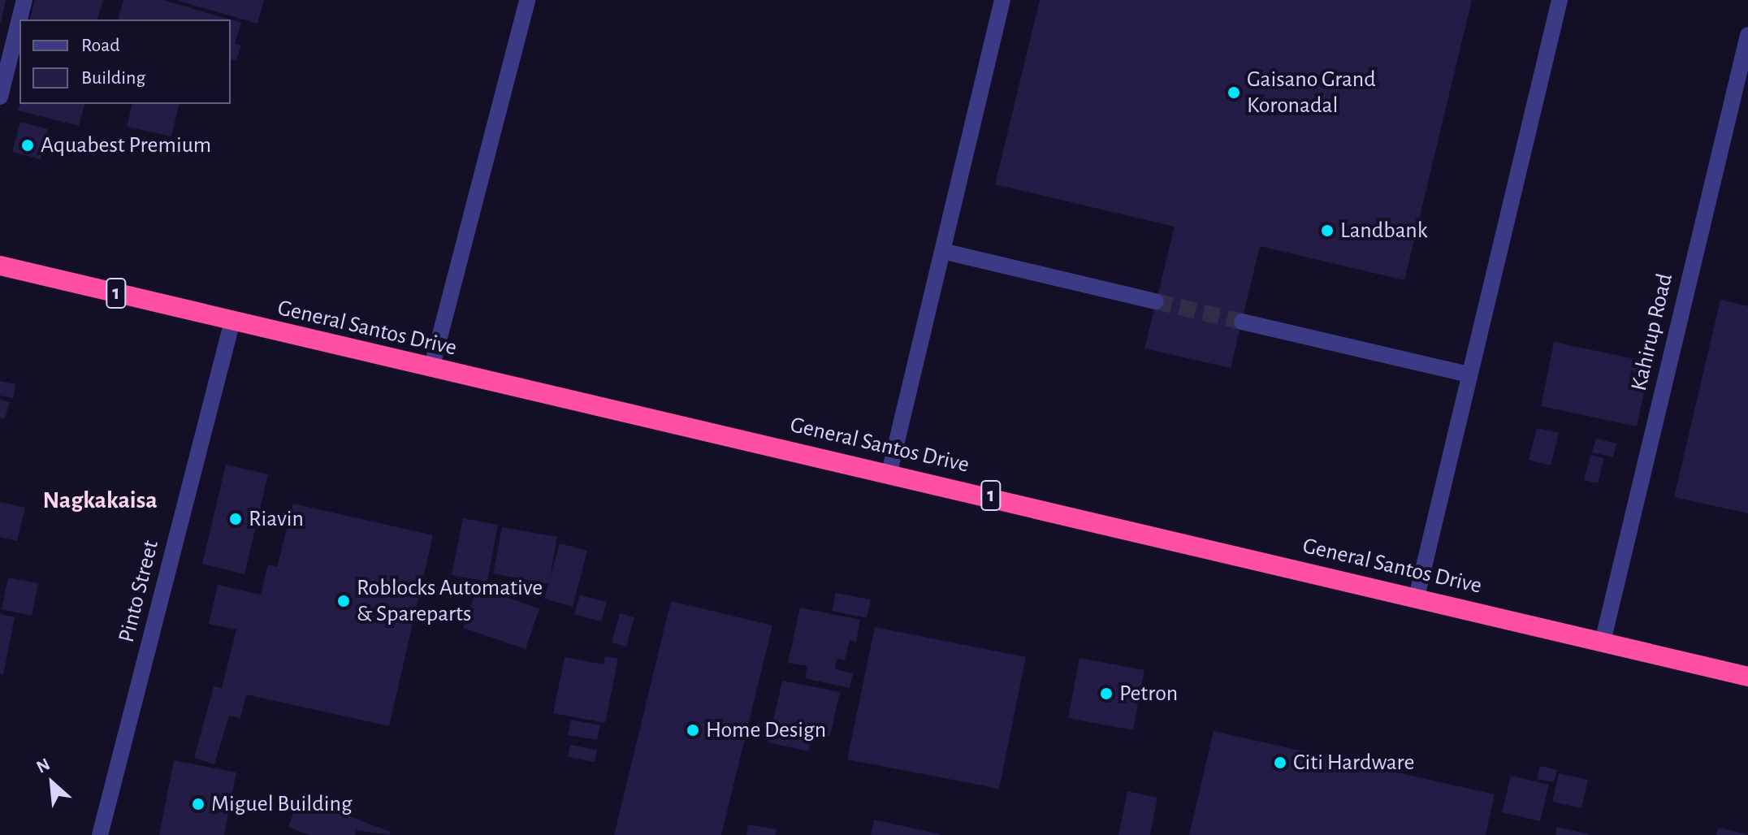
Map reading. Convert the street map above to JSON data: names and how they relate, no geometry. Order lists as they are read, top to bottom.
{
  "streets": {
    "highway": ["1", "General Santos Drive"],
    "street": ["Kahirup Road", "Pinto Street"]
  },
  "crossings": [
    ["General Santos Drive", "Kahirup Road"],
    ["General Santos Drive", "Pinto Street"]
  ],
  "districts": ["Nagkakaisa"],
  "places": [
    "Gaisano Grand Koronadal",
    "Aquabest Premium",
    "Landbank",
    "Riavin",
    "Roblocks Automative & Spareparts",
    "Petron",
    "Home Design",
    "Citi Hardware",
    "Miguel Building"
  ],
  "legend": ["Road", "Building"],
  "north": "top left"
}
